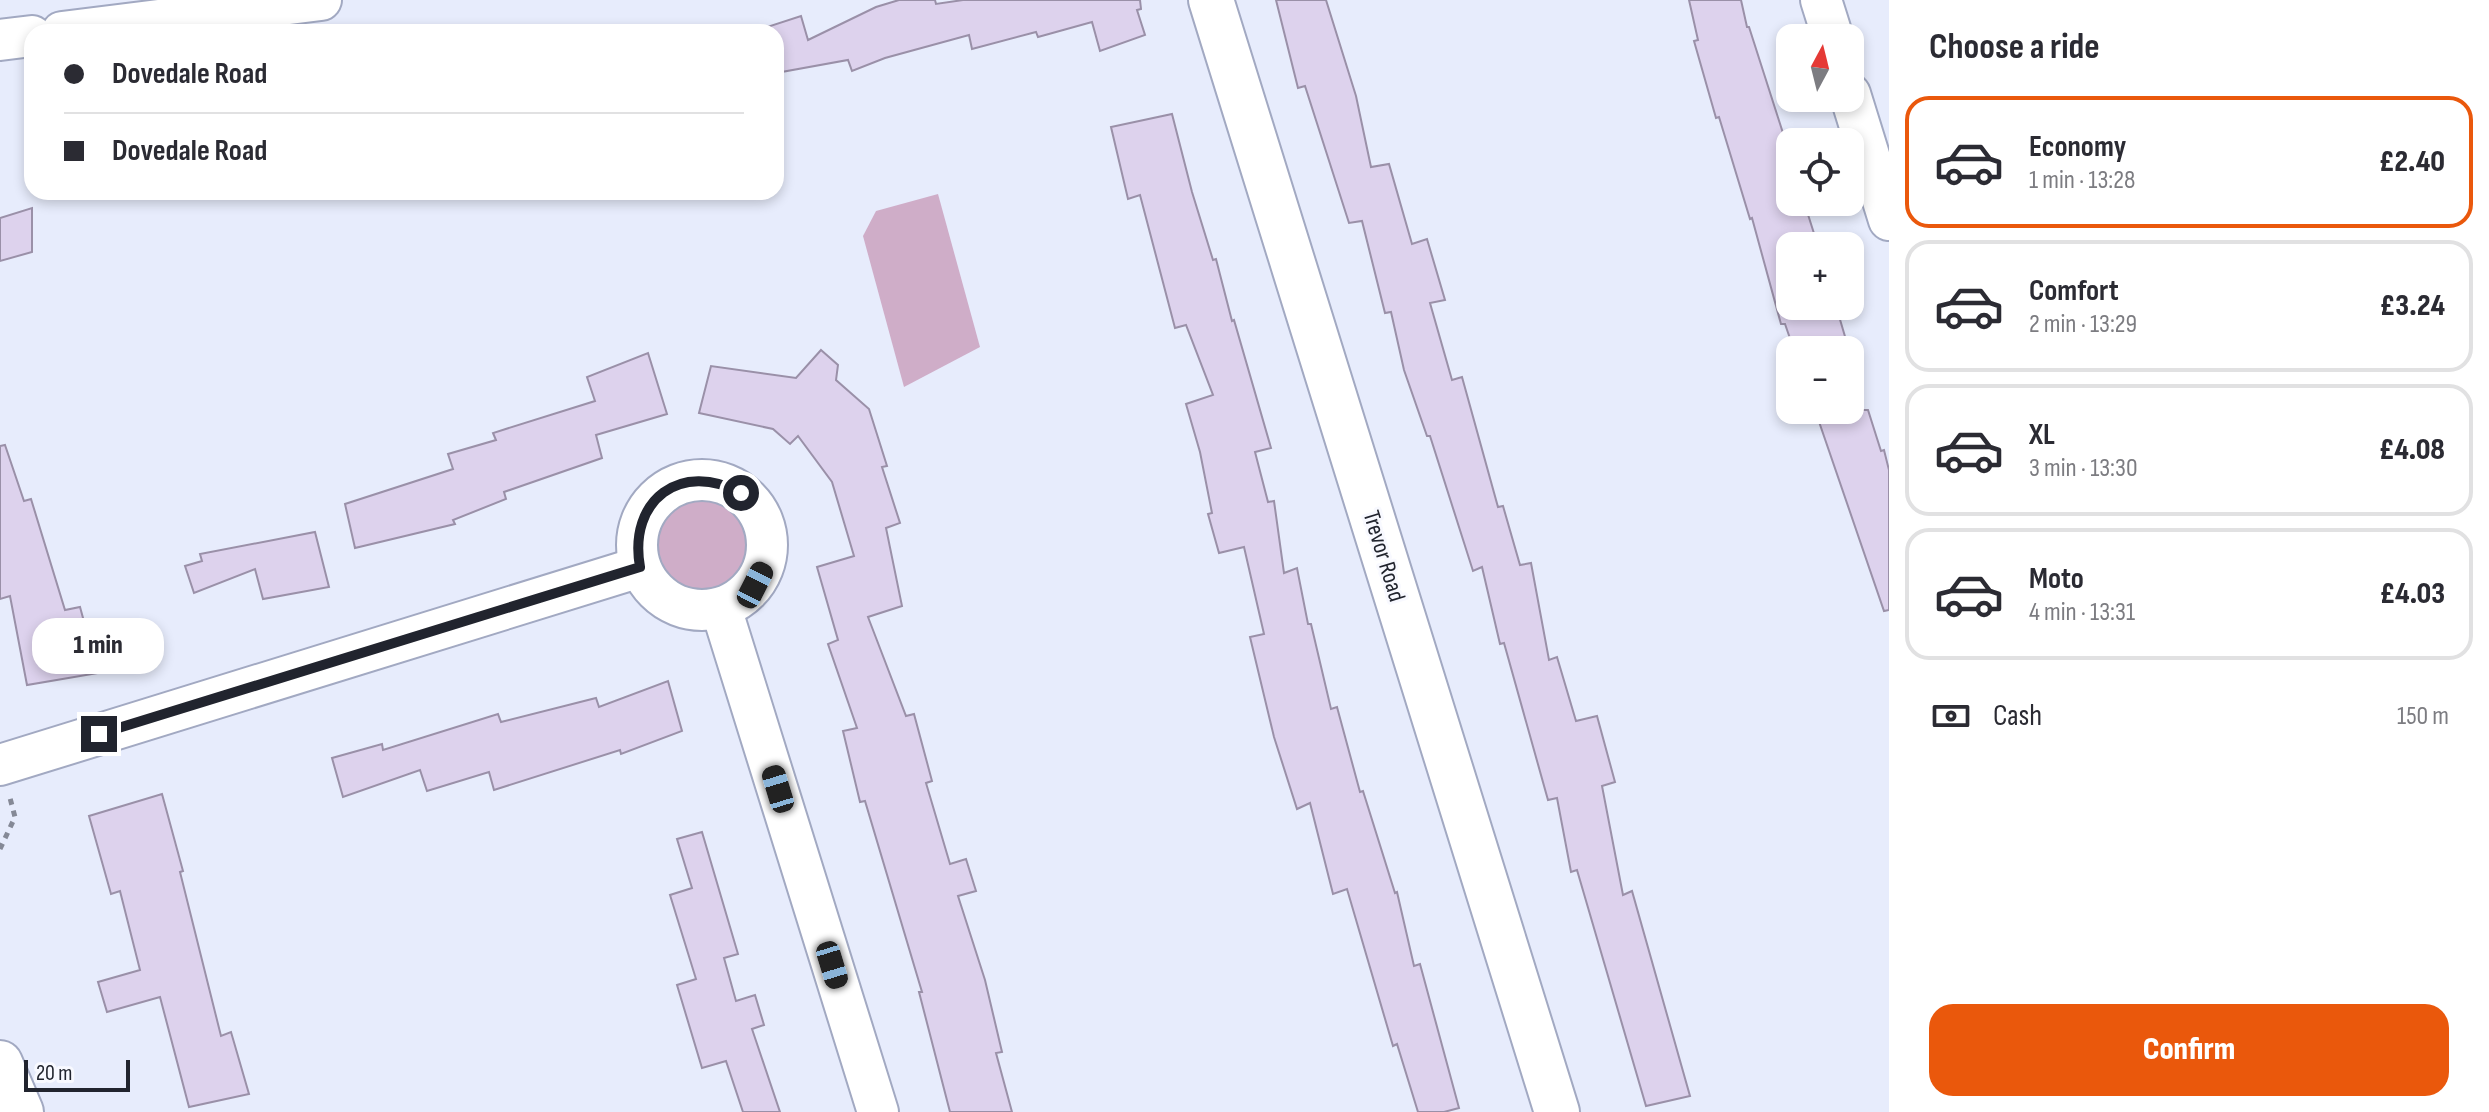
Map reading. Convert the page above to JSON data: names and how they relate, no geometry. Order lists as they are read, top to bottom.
{
  "streets": {
    "street": ["Trevor Road"]
  },
  "scale_bar": "20 m",
  "north": "top",
  "page": {
    "heading": "Choose a ride",
    "map_buttons": ["+", "−"],
    "banner": ["Dovedale Road", "Dovedale Road"],
    "list": [
      {
        "name": "Economy",
        "note": "1 min · 13:28",
        "value": "£2.40"
      },
      {
        "name": "Comfort",
        "note": "2 min · 13:29",
        "value": "£3.24"
      },
      {
        "name": "XL",
        "note": "3 min · 13:30",
        "value": "£4.08"
      },
      {
        "name": "Moto",
        "note": "4 min · 13:31",
        "value": "£4.03"
      }
    ],
    "bubble": "1 min",
    "pay": ["Cash", "150 m"],
    "buttons": "Confirm",
    "scale": "20 m"
  }
}
